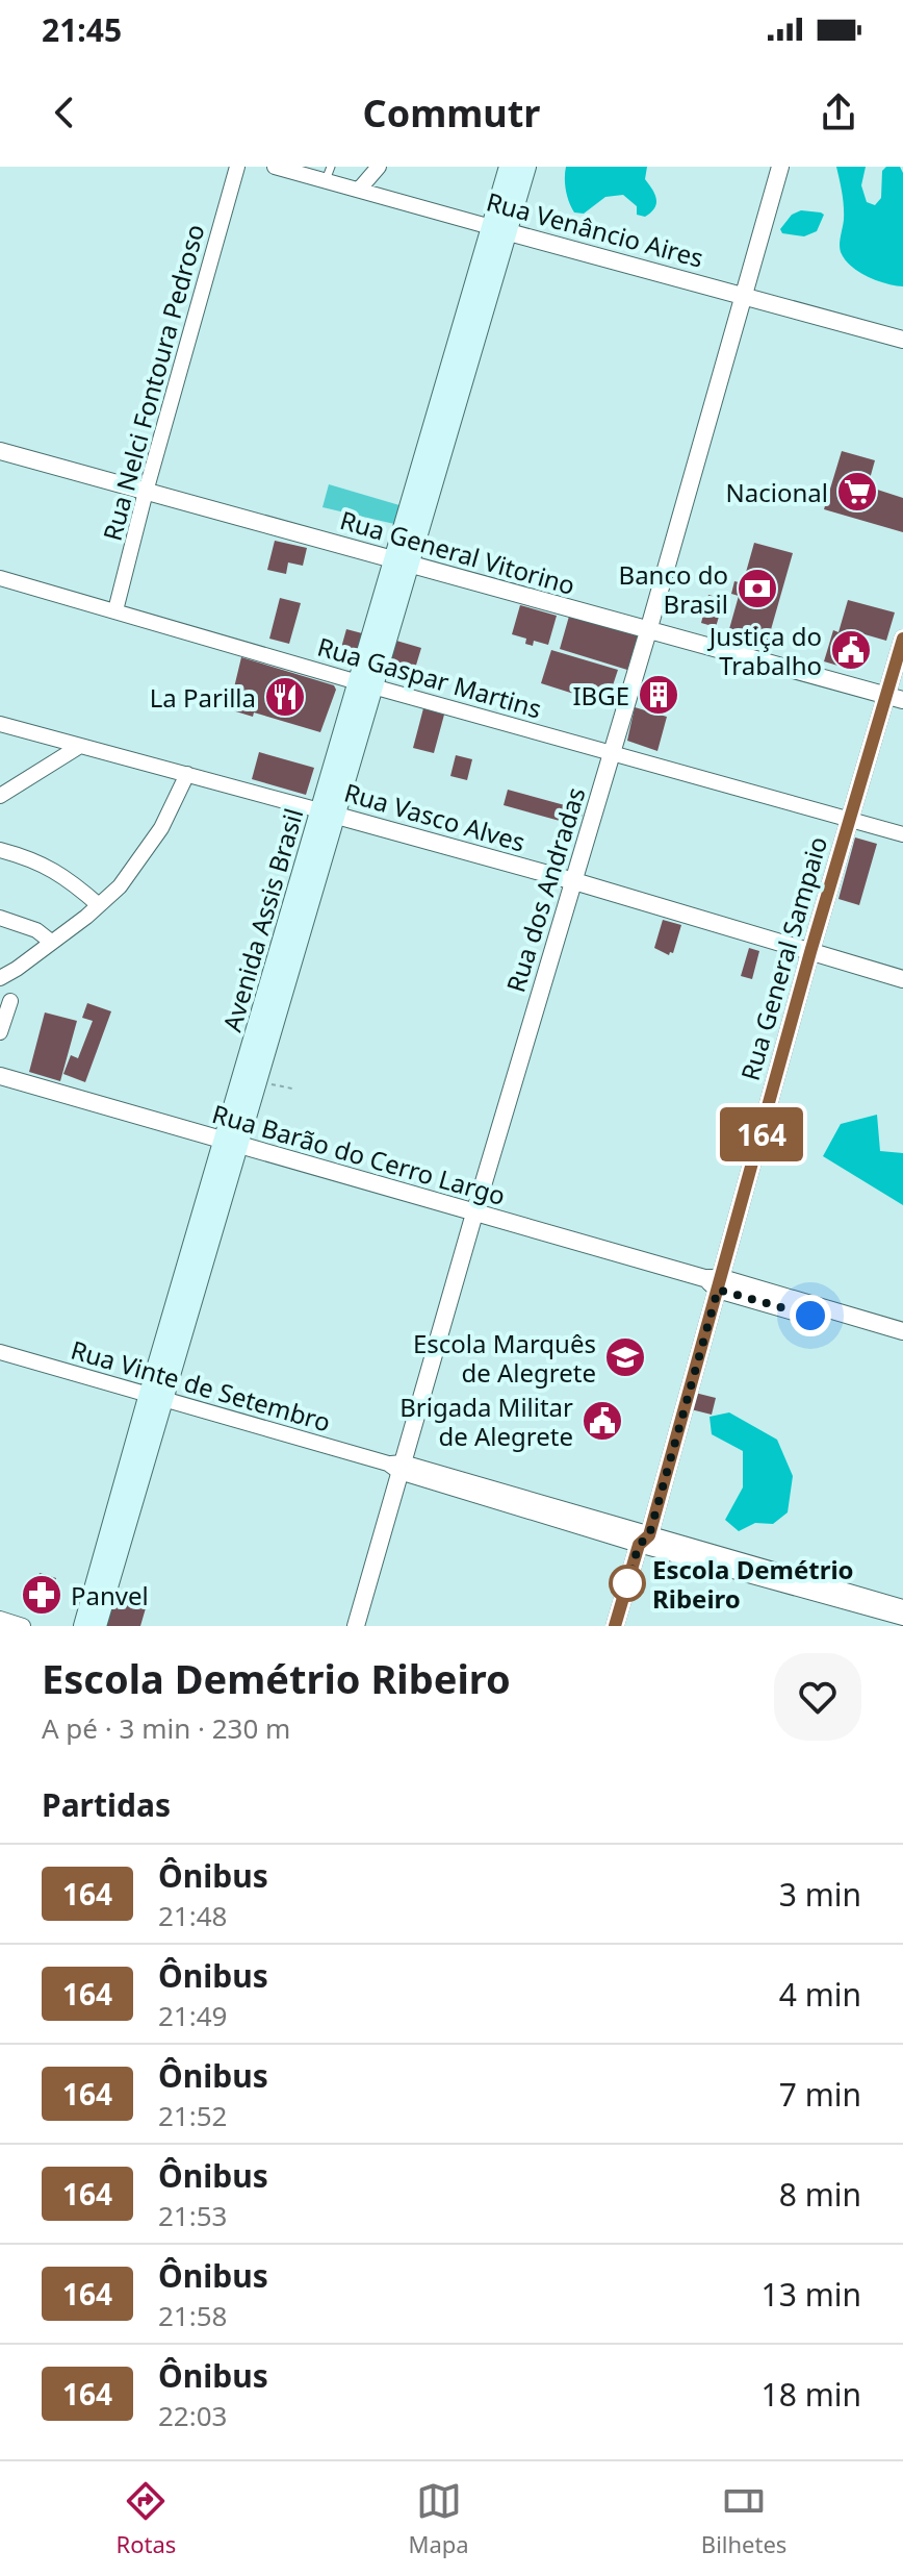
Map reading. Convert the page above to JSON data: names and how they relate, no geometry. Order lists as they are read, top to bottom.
{
  "streets": {
    "main road": ["Avenida Assis Brasil"],
    "street": [
      "Rua Venâncio Aires",
      "Rua Nelci Fontoura Pedroso",
      "Rua General Vitorino",
      "Rua Gaspar Martins",
      "Rua Vasco Alves",
      "Rua dos Andradas",
      "Rua General Sampaio",
      "Rua Barão do Cerro Largo",
      "Rua Vinte de Setembro"
    ]
  },
  "crossings": [
    ["Rua Venâncio Aires", "Rua dos Andradas"],
    ["Rua Venâncio Aires", "Avenida Assis Brasil"],
    ["Rua Nelci Fontoura Pedroso", "Rua General Vitorino"],
    ["Rua Nelci Fontoura Pedroso", "Rua Gaspar Martins"],
    ["Rua General Vitorino", "Rua dos Andradas"],
    ["Rua General Vitorino", "Avenida Assis Brasil"],
    ["Rua General Vitorino", "Rua General Sampaio"],
    ["Rua Gaspar Martins", "Rua dos Andradas"],
    ["Rua Gaspar Martins", "Avenida Assis Brasil"],
    ["Rua Gaspar Martins", "Rua General Sampaio"],
    ["Rua Vasco Alves", "Rua dos Andradas"],
    ["Rua Vasco Alves", "Avenida Assis Brasil"],
    ["Rua Vasco Alves", "Rua General Sampaio"],
    ["Rua dos Andradas", "Rua Barão do Cerro Largo"],
    ["Rua dos Andradas", "Rua Vinte de Setembro"],
    ["Avenida Assis Brasil", "Rua Barão do Cerro Largo"],
    ["Avenida Assis Brasil", "Rua Vinte de Setembro"],
    ["Rua General Sampaio", "Rua Barão do Cerro Largo"],
    ["Rua General Sampaio", "Rua Vinte de Setembro"]
  ],
  "places": {
    "supermarket": ["Nacional"],
    "bank": ["Banco do Brasil"],
    "public building": ["Justiça do Trabalho", "Brigada Militar de Alegrete"],
    "building": ["IBGE"],
    "restaurant": ["La Parilla"],
    "school or university": ["Escola Marquês de Alegrete"],
    "other": ["Escola Demétrio Ribeiro"],
    "pharmacy": ["Panvel"]
  },
  "lines": ["bus line 164"],
  "page": {
    "status": "21:45",
    "header": "Commutr",
    "on_map": "164",
    "heading": [
      ["Escola Demétrio Ribeiro", "A pé · 3 min · 230 m"],
      "Partidas"
    ],
    "list": [
      {
        "mark": "164",
        "name": "Ônibus",
        "note": "21:48",
        "value": "3 min"
      },
      {
        "mark": "164",
        "name": "Ônibus",
        "note": "21:49",
        "value": "4 min"
      },
      {
        "mark": "164",
        "name": "Ônibus",
        "note": "21:52",
        "value": "7 min"
      },
      {
        "mark": "164",
        "name": "Ônibus",
        "note": "21:53",
        "value": "8 min"
      },
      {
        "mark": "164",
        "name": "Ônibus",
        "note": "21:58",
        "value": "13 min"
      },
      {
        "mark": "164",
        "name": "Ônibus",
        "note": "22:03",
        "value": "18 min"
      }
    ],
    "tabs": ["Rotas", "Mapa", "Bilhetes"]
  }
}
